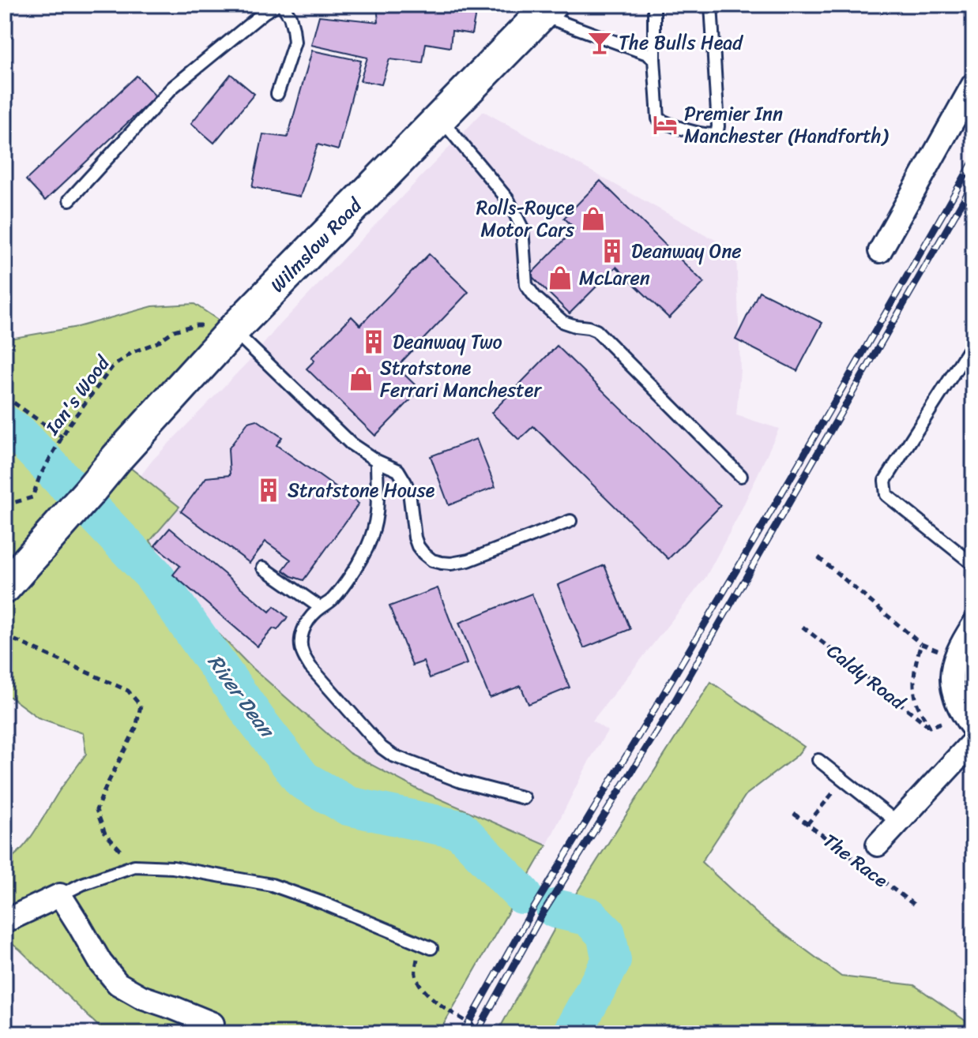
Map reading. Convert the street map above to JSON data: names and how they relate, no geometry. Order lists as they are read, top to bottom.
{
  "streets": {
    "street": ["Wilmslow Road", "The Race"],
    "path": ["Ian's Wood", "Caldy Road"]
  },
  "crossings": [
    ["Wilmslow Road", "Ian's Wood"]
  ],
  "water": ["River Dean"],
  "places": {
    "bar": ["The Bulls Head"],
    "hotel": ["Premier Inn Manchester (Handforth)"],
    "shop": ["Rolls-Royce Motor Cars", "McLaren", "Stratstone Ferrari Manchester"],
    "building": ["Deanway One", "Deanway Two", "Stratstone House"]
  }
}
